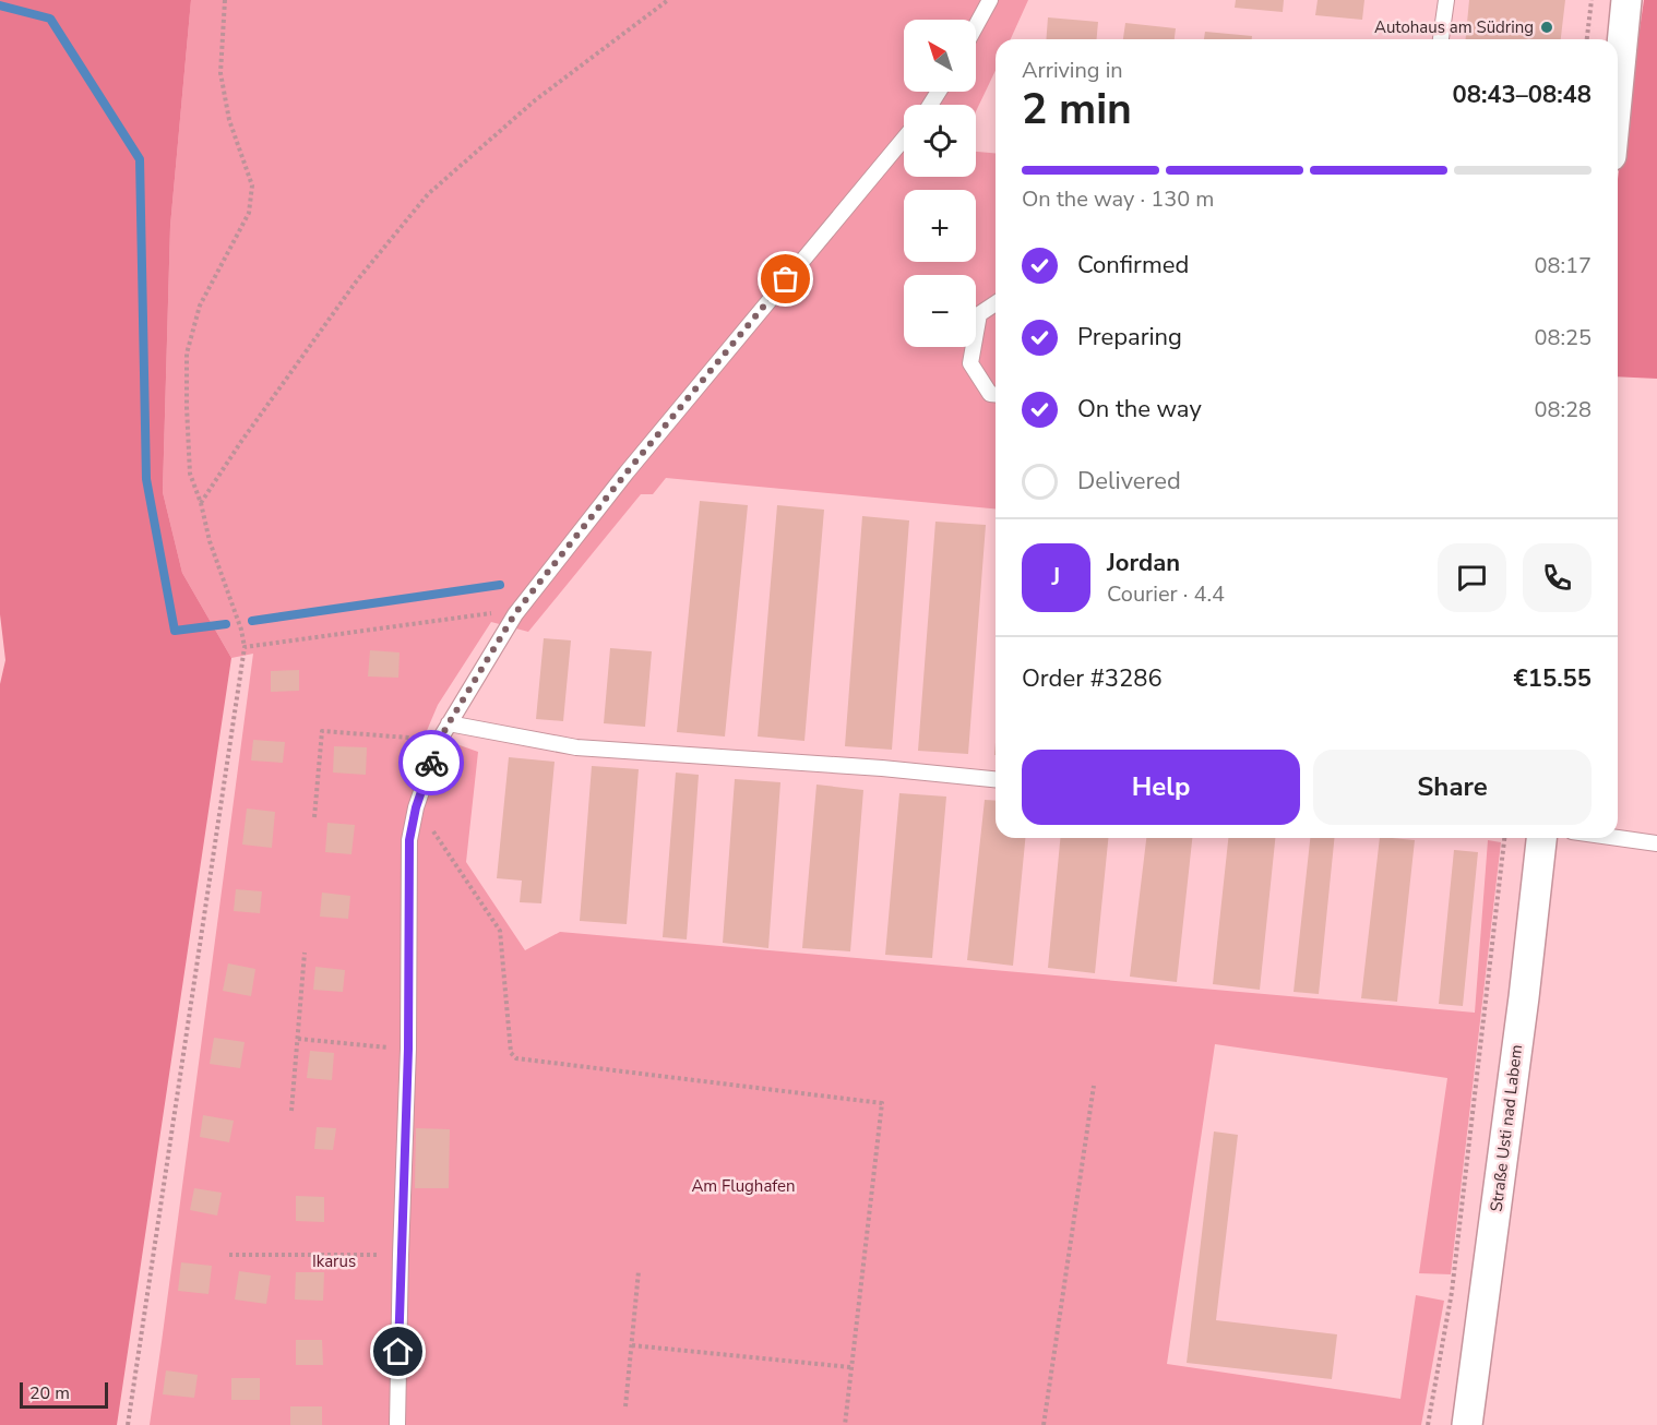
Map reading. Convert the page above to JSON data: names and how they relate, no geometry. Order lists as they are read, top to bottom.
{
  "streets": {
    "street": ["Straße Usti nad Labem"]
  },
  "parks": ["Am Flughafen", "Ikarus"],
  "places": ["Autohaus am Südring"],
  "scale_bar": "20 m",
  "north": "top left",
  "page": {
    "map_buttons": ["+", "−"],
    "heading": ["2 min", "Arriving in", "08:43–08:48"],
    "panel": [
      "Jordan",
      "Courier · 4.4",
      "Order #3286",
      "€15.55"
    ],
    "bar": "On the way · 130 m",
    "list": [
      ["Confirmed", "08:17"],
      ["Preparing", "08:25"],
      ["On the way", "08:28"],
      "Delivered"
    ],
    "round": "J",
    "buttons": ["Help", "Share"],
    "scale": "20 m"
  }
}
